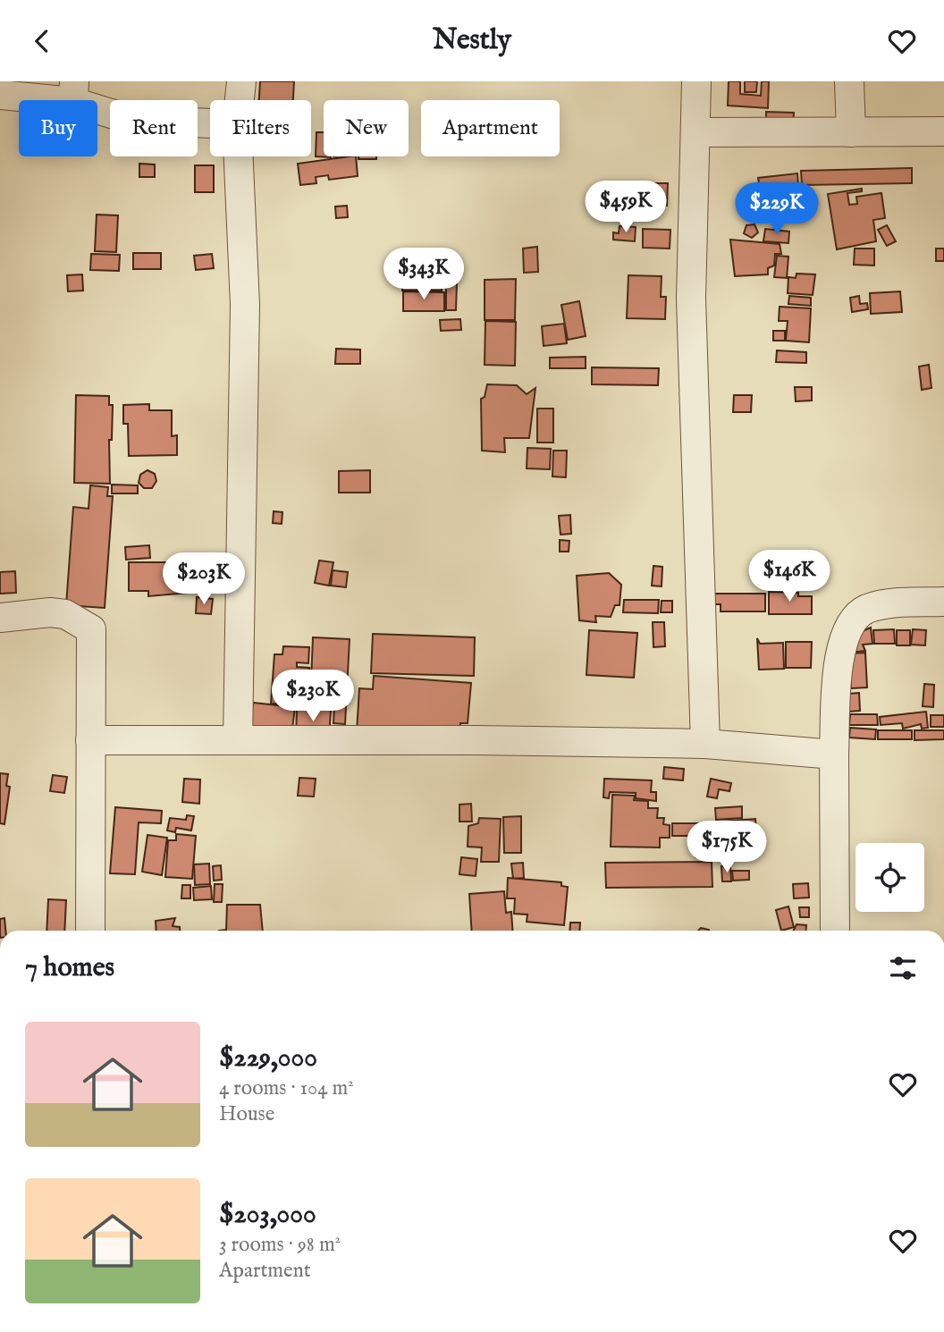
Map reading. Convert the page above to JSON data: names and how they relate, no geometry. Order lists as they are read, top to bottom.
{
  "page": {
    "header": "Nestly",
    "chip": [
      "Buy",
      "Rent",
      "Filters",
      "New",
      "Apartment"
    ],
    "price": [
      "$459K",
      "$229K",
      "$343K",
      "$146K",
      "$203K",
      "$230K",
      "$175K"
    ],
    "heading": "7 homes",
    "list": [
      {
        "name": "$229,000",
        "note": "4 rooms · 104 m² · House"
      },
      {
        "name": "$203,000",
        "note": "3 rooms · 98 m² · Apartment"
      }
    ]
  }
}
